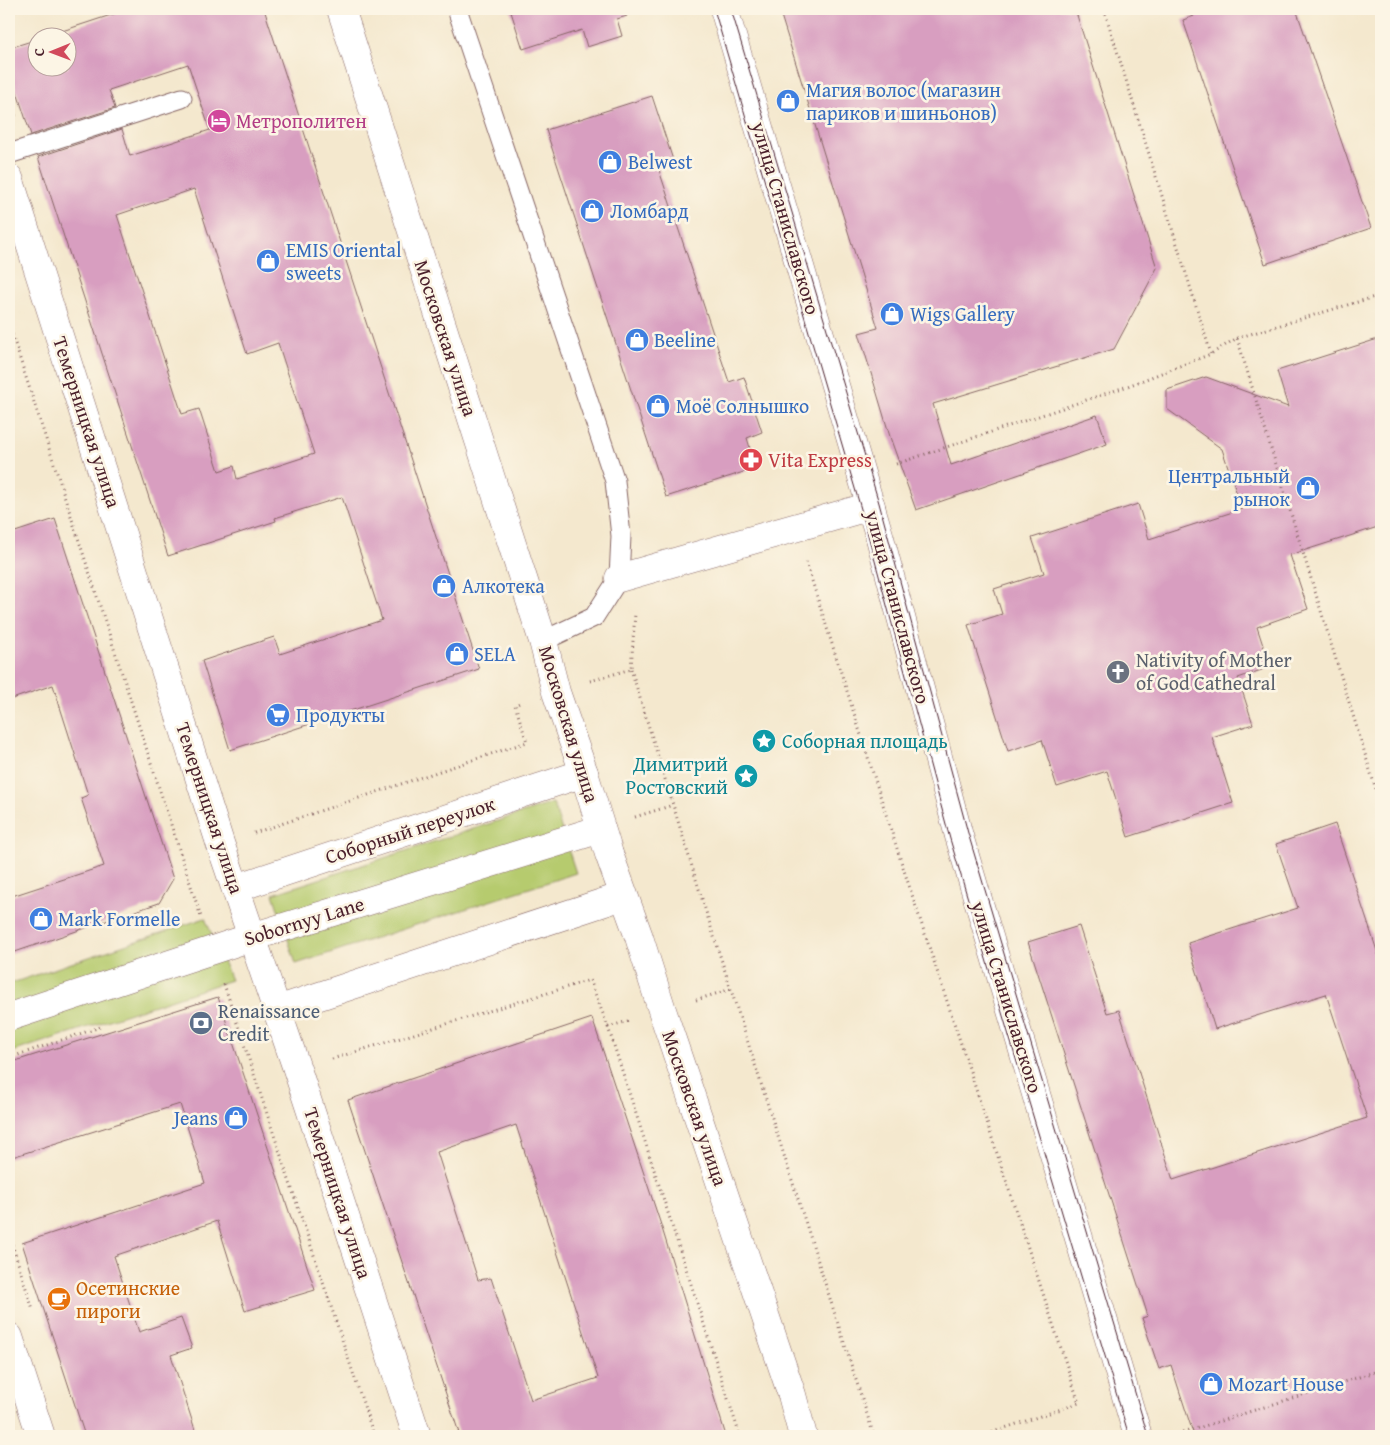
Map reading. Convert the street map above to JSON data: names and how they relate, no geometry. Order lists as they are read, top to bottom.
{
  "streets": {
    "street": [
      "улица Станиславского",
      "Московская улица",
      "Темерницкая улица",
      "Соборный переулок",
      "Sobornyy Lane"
    ]
  },
  "crossings": [
    ["Московская улица", "Соборный переулок"],
    ["Московская улица", "Sobornyy Lane"],
    ["Темерницкая улица", "Соборный переулок"],
    ["Темерницкая улица", "Sobornyy Lane"]
  ],
  "places": {
    "shop": [
      "Магия волос (магазин париков и шиньонов)",
      "Belwest",
      "Ломбард",
      "EMIS Oriental sweets",
      "Wigs Gallery",
      "Beeline",
      "Моё Солнышко",
      "Центральный рынок",
      "Алкотека",
      "SELA",
      "Mark Formelle",
      "Jeans",
      "Mozart House"
    ],
    "hotel": ["Метрополитен"],
    "pharmacy": ["Vita Express"],
    "church": ["Nativity of Mother of God Cathedral"],
    "supermarket": ["Продукты"],
    "place": ["Соборная площадь", "Димитрий Ростовский"],
    "bank": ["Renaissance Credit"],
    "cafe": ["Осетинские пироги"]
  },
  "north": "left"
}
